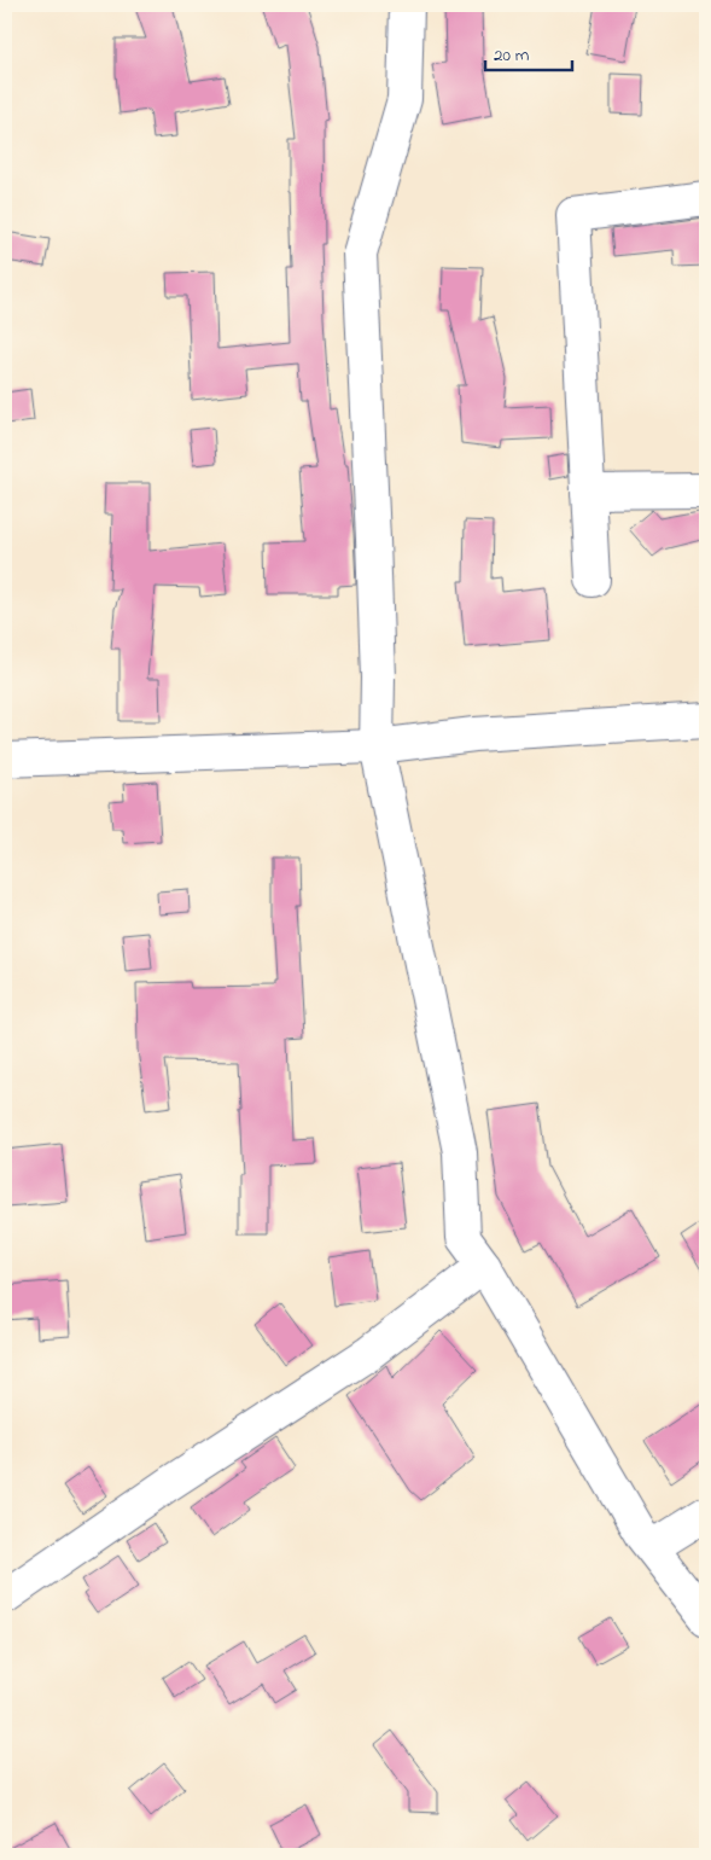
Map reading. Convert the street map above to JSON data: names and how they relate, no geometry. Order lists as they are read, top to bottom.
{
  "scale_bar": "20 m"
}
